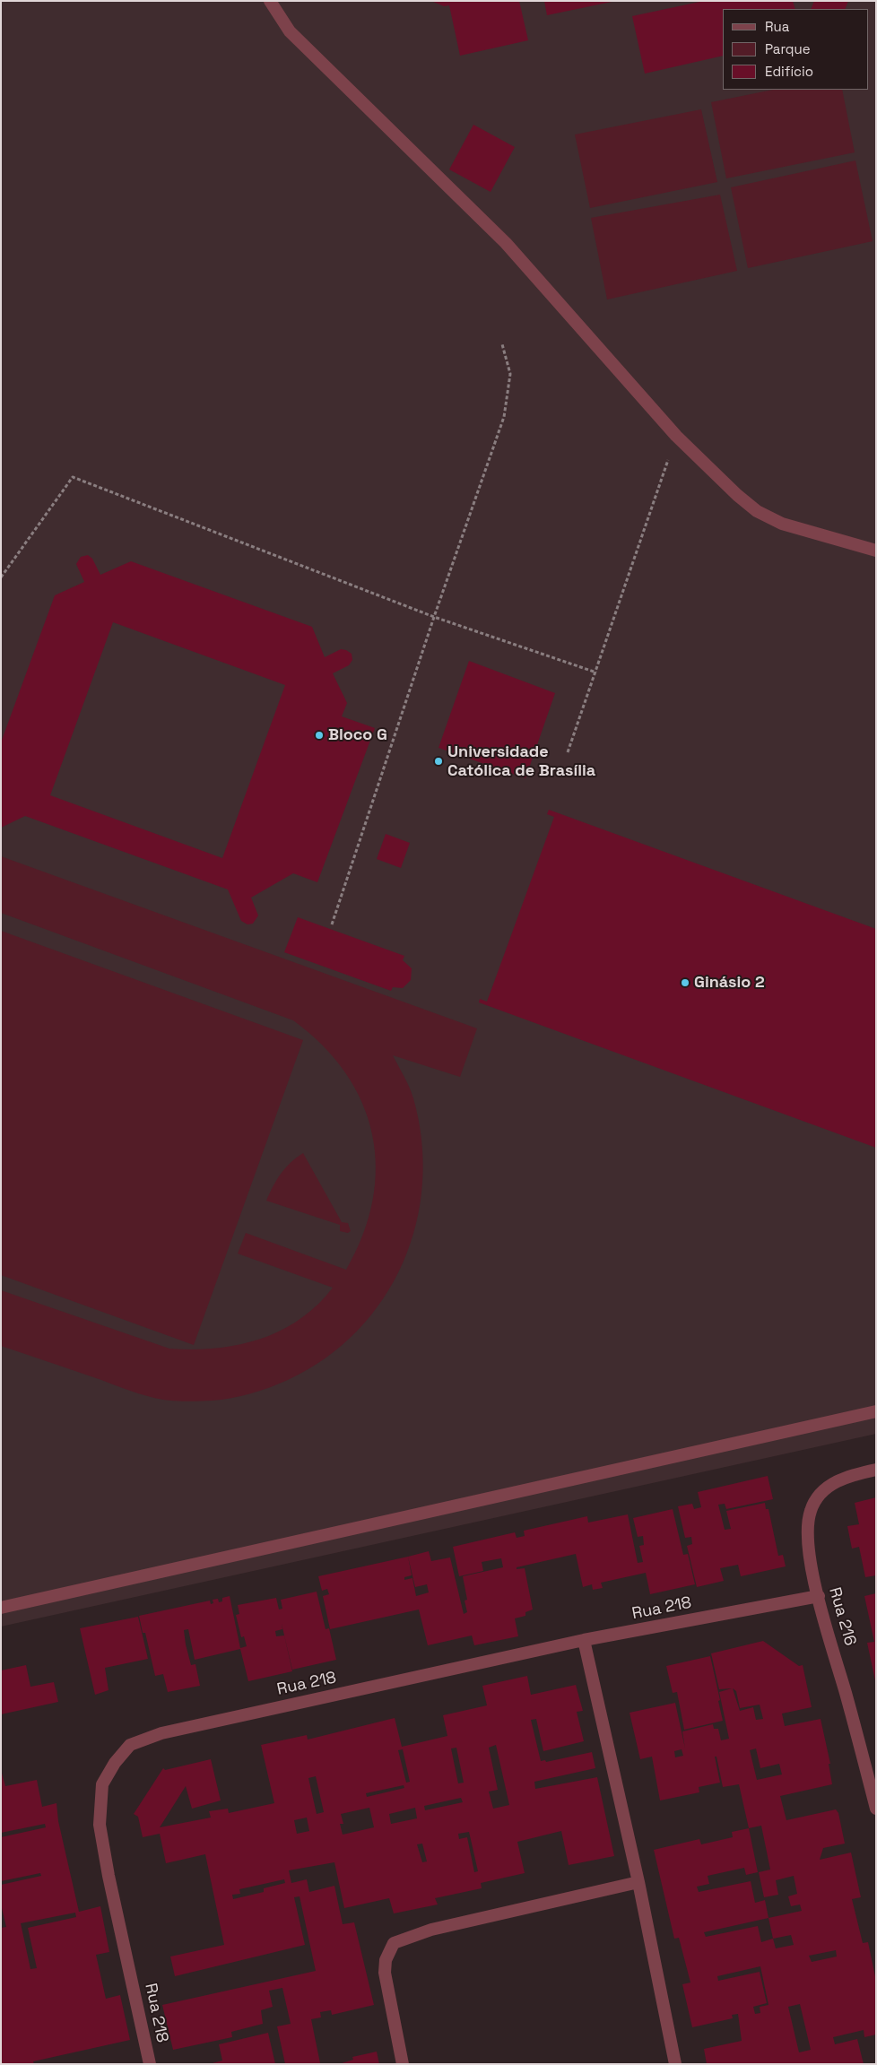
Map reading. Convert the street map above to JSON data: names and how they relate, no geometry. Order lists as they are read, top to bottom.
{
  "streets": {
    "street": ["Rua 218", "Rua 216"]
  },
  "crossings": [
    ["Rua 218", "Rua 216"]
  ],
  "places": ["Bloco G", "Universidade Católica de Brasília", "Ginásio 2"],
  "legend": ["Rua", "Parque", "Edifício"]
}
